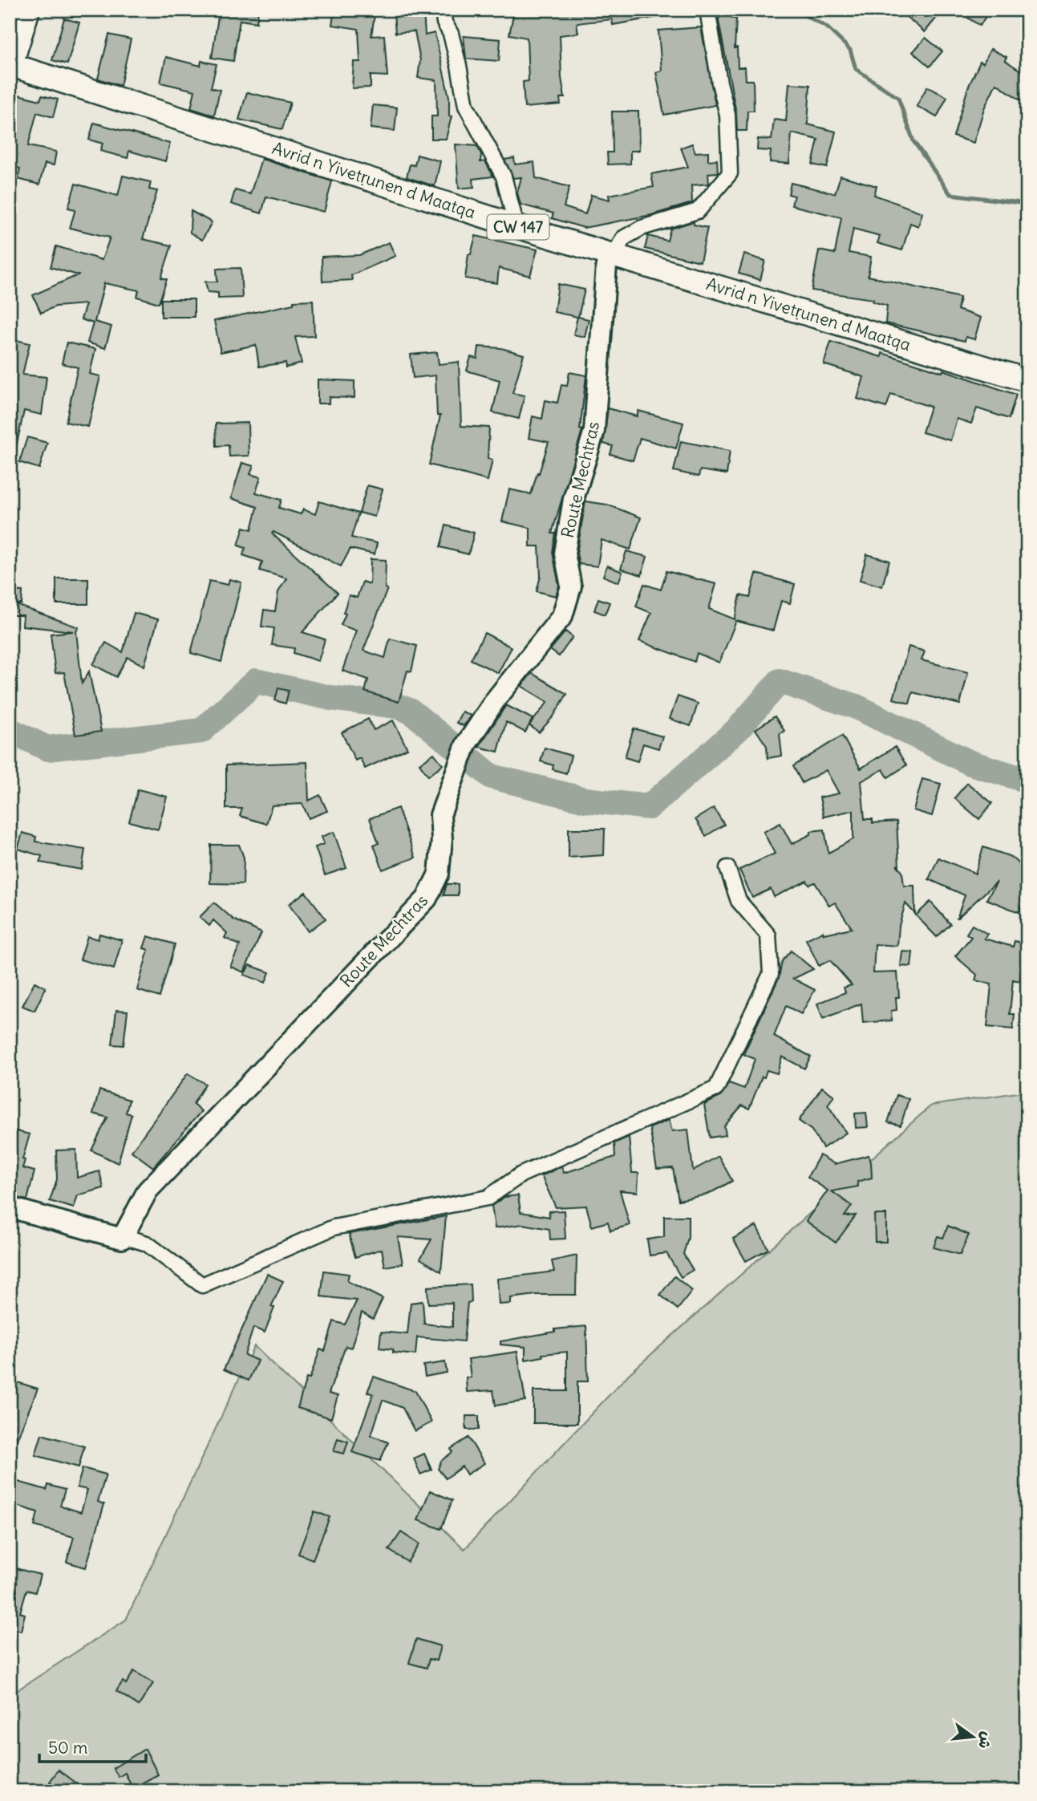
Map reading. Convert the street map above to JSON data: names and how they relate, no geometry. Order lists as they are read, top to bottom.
{
  "streets": {
    "main road": ["Avrid n Yivetṛunen d Maatqa", "CW 147"],
    "street": ["Route Mechtras"]
  },
  "crossings": [
    ["Avrid n Yivetṛunen d Maatqa", "Route Mechtras"]
  ],
  "scale_bar": "50 m",
  "north": "right"
}
